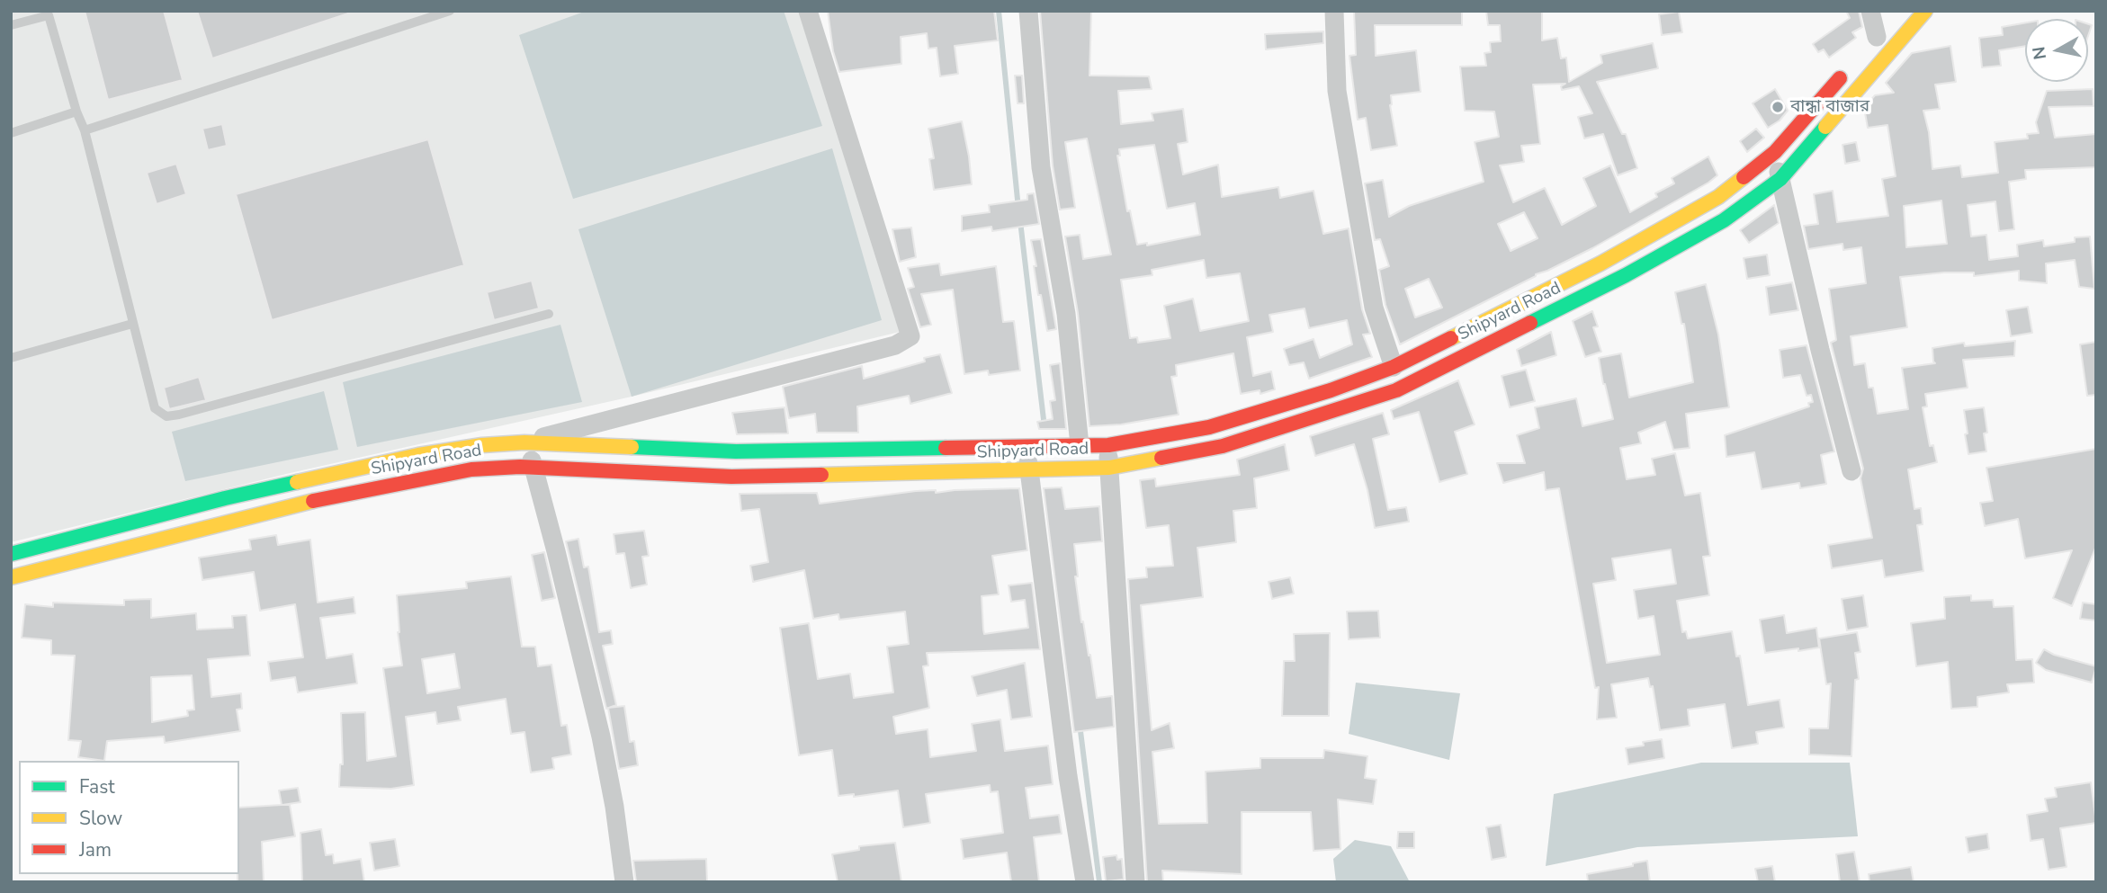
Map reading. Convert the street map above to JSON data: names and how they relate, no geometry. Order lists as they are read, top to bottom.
{
  "streets": {
    "main road": ["Shipyard Road"]
  },
  "places": ["বান্ধা বাজার"],
  "legend": ["Fast", "Slow", "Jam"],
  "north": "left"
}
